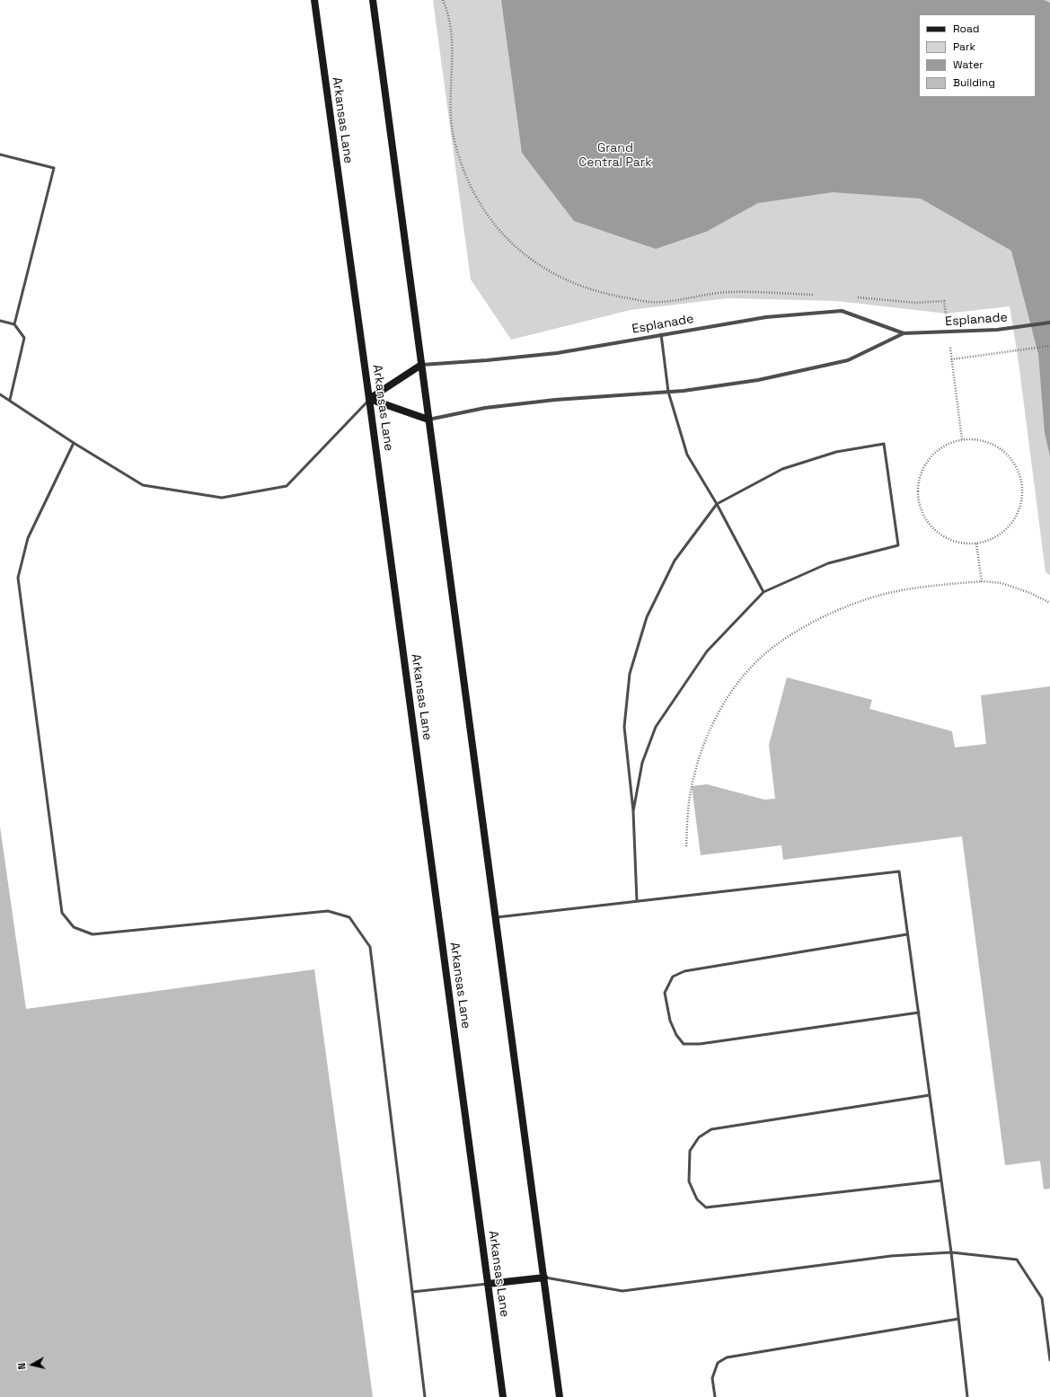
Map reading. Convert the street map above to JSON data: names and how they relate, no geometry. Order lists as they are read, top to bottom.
{
  "streets": {
    "main road": ["Arkansas Lane"],
    "street": ["Esplanade"]
  },
  "parks": ["Grand Central Park"],
  "legend": [
    "Road",
    "Park",
    "Water",
    "Building"
  ],
  "north": "left"
}
